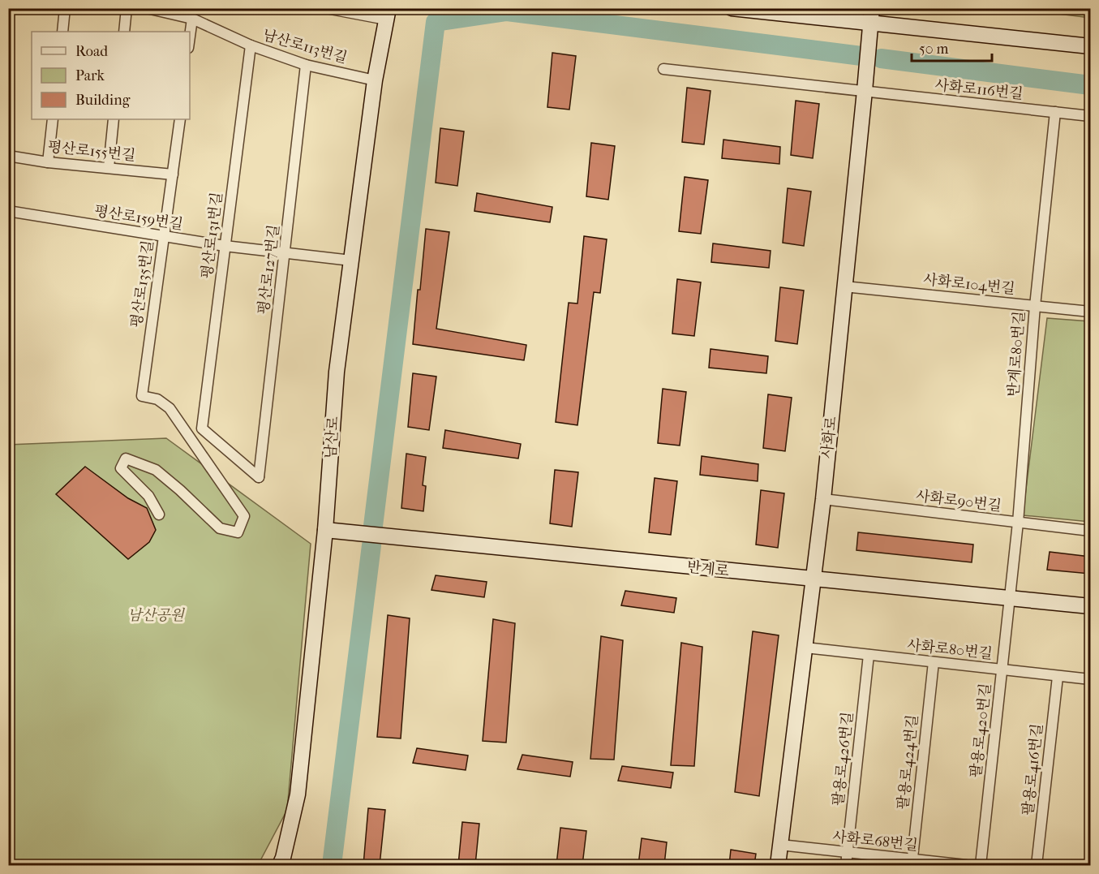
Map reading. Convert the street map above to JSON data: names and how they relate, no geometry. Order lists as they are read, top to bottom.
{
  "streets": {
    "main road": ["남산로", "사화로", "반계로"],
    "street": [
      "남산로113번길",
      "사화로116번길",
      "평산로155번길",
      "평산로159번길",
      "평산로131번길",
      "평산로127번길",
      "평산로135번길",
      "사화로104번길",
      "반계로80번길",
      "사화로90번길",
      "사화로80번길",
      "팔용로420번길",
      "팔용로426번길",
      "팔용로424번길",
      "팔용로416번길",
      "사화로68번길"
    ]
  },
  "crossings": [
    ["남산로113번길", "평산로131번길"],
    ["남산로113번길", "평산로127번길"],
    ["남산로113번길", "남산로"],
    ["사화로116번길", "반계로80번길"],
    ["사화로116번길", "사화로"],
    ["평산로155번길", "평산로135번길"],
    ["평산로159번길", "평산로131번길"],
    ["평산로159번길", "평산로127번길"],
    ["평산로159번길", "평산로135번길"],
    ["평산로159번길", "남산로"],
    ["평산로131번길", "평산로127번길"],
    ["사화로104번길", "반계로80번길"],
    ["사화로104번길", "사화로"],
    ["반계로80번길", "사화로90번길"],
    ["반계로80번길", "반계로"],
    ["반계로80번길", "팔용로420번길"],
    ["남산로", "반계로"],
    ["사화로", "사화로90번길"],
    ["사화로", "반계로"],
    ["사화로", "사화로80번길"],
    ["사화로", "사화로68번길"],
    ["반계로", "팔용로420번길"],
    ["사화로80번길", "팔용로420번길"],
    ["사화로80번길", "팔용로426번길"],
    ["사화로80번길", "팔용로424번길"],
    ["사화로80번길", "팔용로416번길"],
    ["팔용로426번길", "사화로68번길"],
    ["팔용로424번길", "사화로68번길"]
  ],
  "parks": ["남산공원"],
  "legend": ["Road", "Park", "Building"],
  "scale_bar": "50 m"
}
